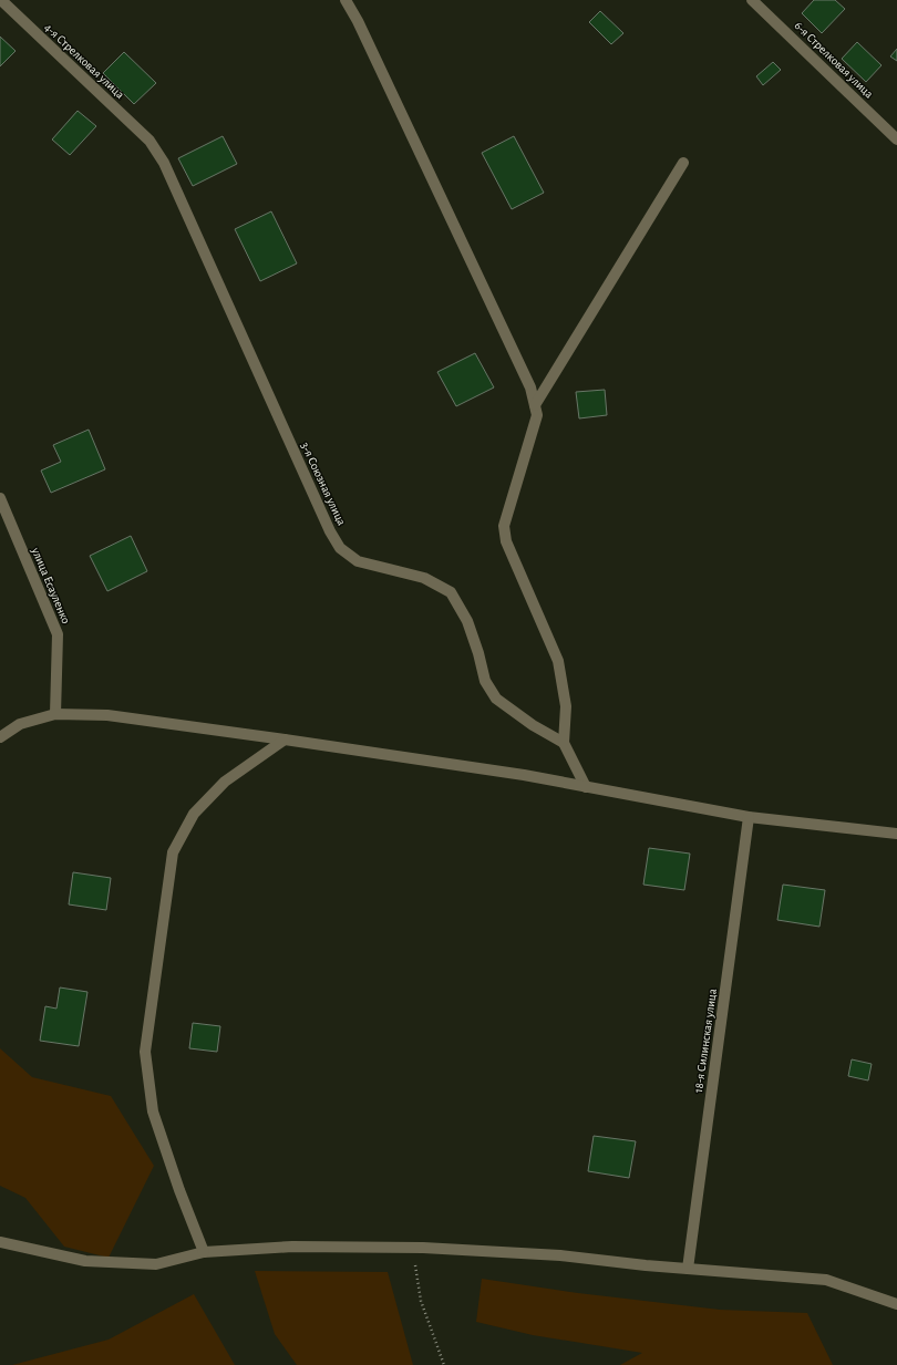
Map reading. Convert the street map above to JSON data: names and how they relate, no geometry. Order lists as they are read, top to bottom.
{
  "streets": {
    "street": [
      "6-я Стрелковая улица",
      "4-я Стрелковая улица",
      "3-я Союзная улица",
      "улица Есауленко",
      "18-я Силинская улица"
    ]
  },
  "crossings": [
    ["4-я Стрелковая улица", "3-я Союзная улица"]
  ]
}
